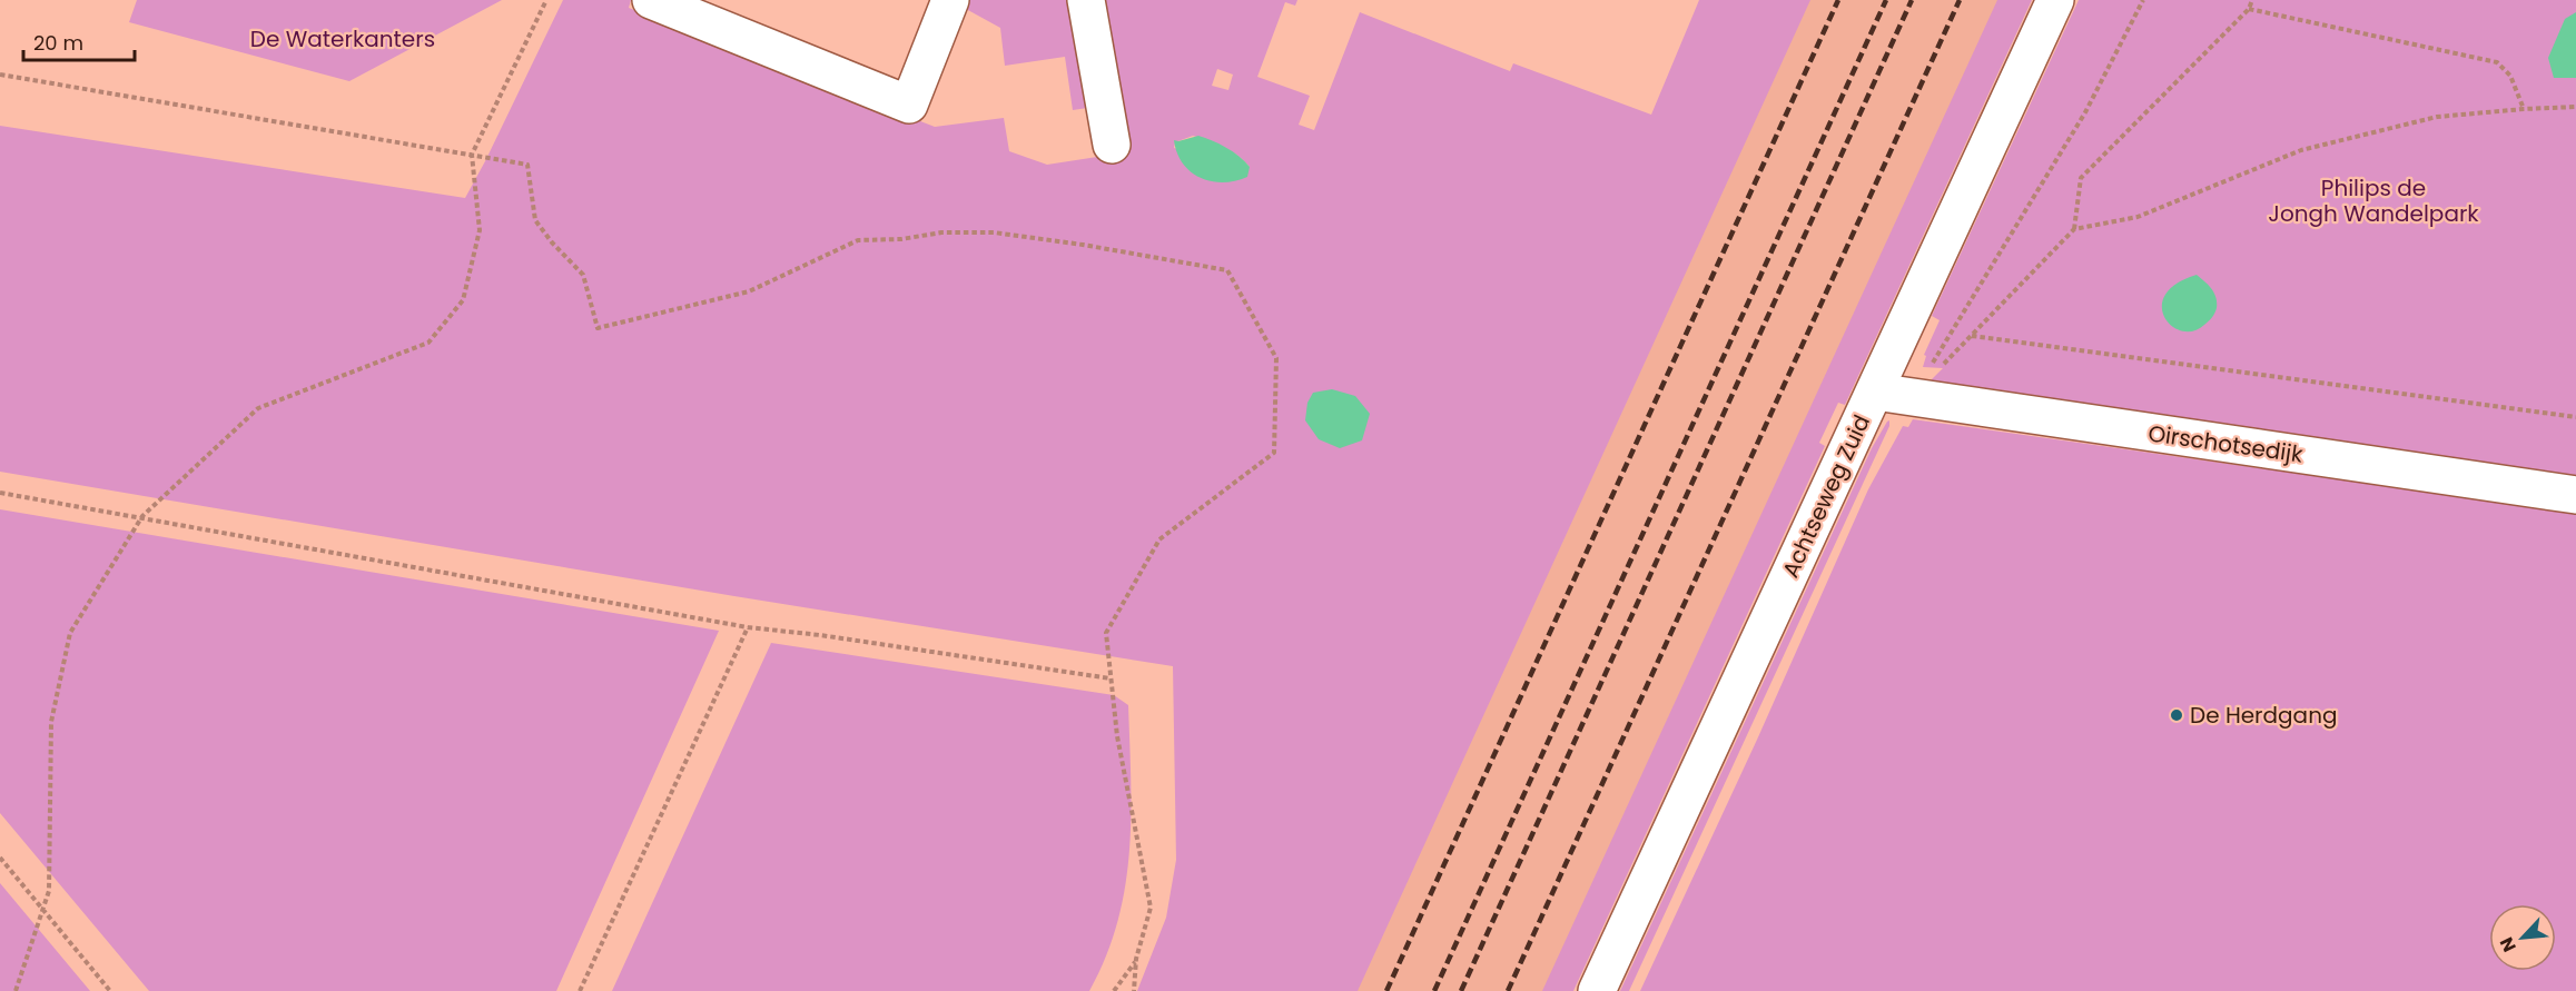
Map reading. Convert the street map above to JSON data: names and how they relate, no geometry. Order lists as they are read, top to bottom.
{
  "streets": {
    "street": ["Oirschotsedijk", "Achtseweg Zuid"]
  },
  "crossings": [
    ["Oirschotsedijk", "Achtseweg Zuid"]
  ],
  "parks": ["De Waterkanters", "Philips de Jongh Wandelpark"],
  "places": ["De Herdgang"],
  "scale_bar": "20 m",
  "north": "bottom left"
}
